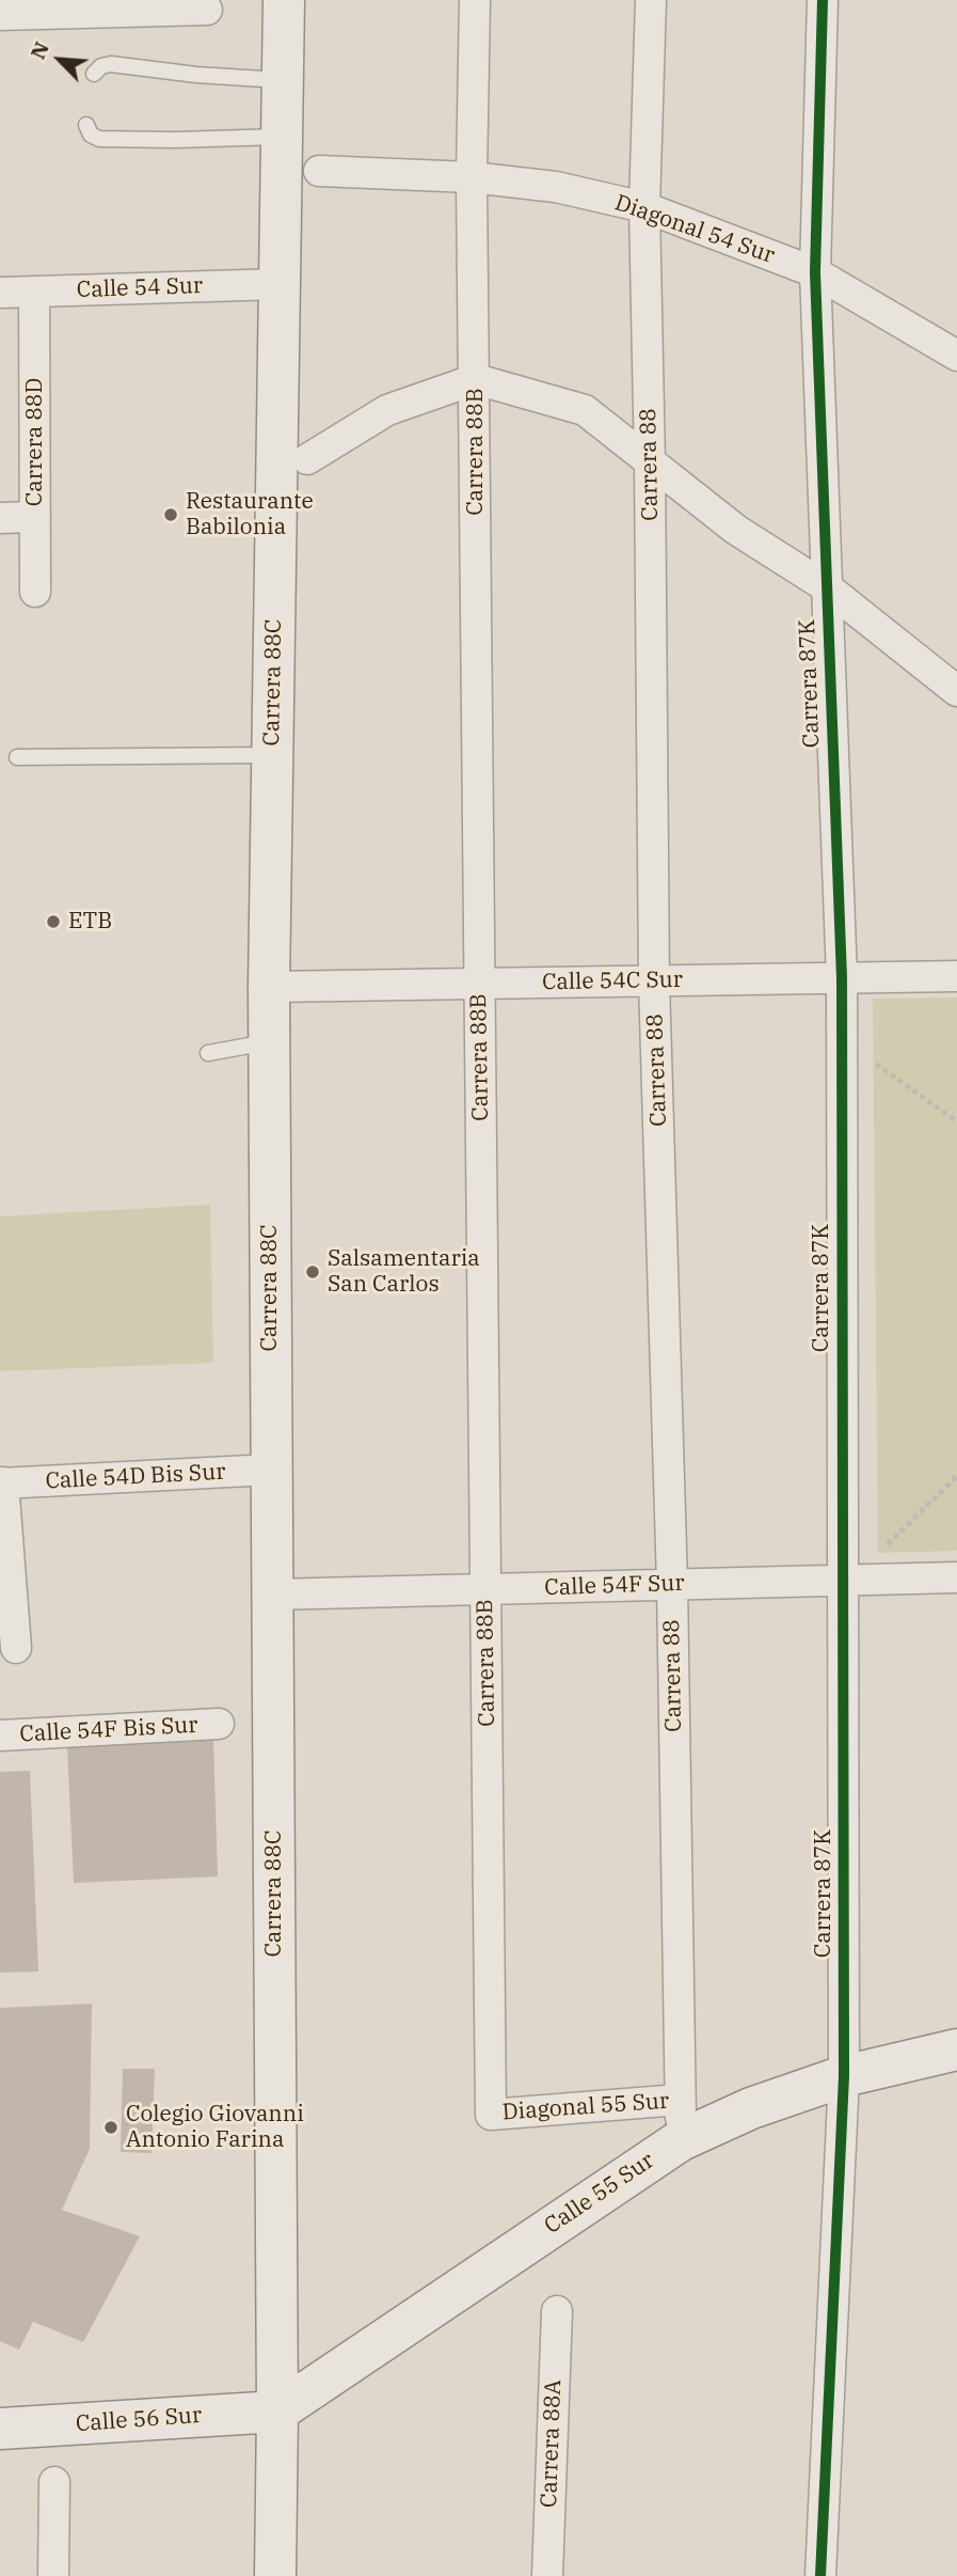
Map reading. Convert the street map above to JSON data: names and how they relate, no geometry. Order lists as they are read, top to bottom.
{
  "streets": {
    "street": [
      "Diagonal 54 Sur",
      "Calle 54 Sur",
      "Carrera 88D",
      "Carrera 88B",
      "Carrera 88",
      "Carrera 88C",
      "Carrera 87K",
      "Calle 54C Sur",
      "Calle 54D Bis Sur",
      "Calle 54F Sur",
      "Calle 54F Bis Sur",
      "Diagonal 55 Sur",
      "Calle 55 Sur",
      "Calle 56 Sur",
      "Carrera 88A"
    ]
  },
  "crossings": [
    ["Diagonal 54 Sur", "Carrera 88B"],
    ["Diagonal 54 Sur", "Carrera 88"],
    ["Diagonal 54 Sur", "Carrera 87K"],
    ["Calle 54 Sur", "Carrera 88D"],
    ["Calle 54 Sur", "Carrera 88C"],
    ["Carrera 88B", "Calle 54C Sur"],
    ["Carrera 88B", "Calle 54F Sur"],
    ["Carrera 88B", "Diagonal 55 Sur"],
    ["Carrera 88", "Calle 54C Sur"],
    ["Carrera 88", "Calle 54F Sur"],
    ["Carrera 88", "Diagonal 55 Sur"],
    ["Carrera 88", "Calle 55 Sur"],
    ["Carrera 88C", "Calle 54C Sur"],
    ["Carrera 88C", "Calle 54D Bis Sur"],
    ["Carrera 88C", "Calle 54F Sur"],
    ["Carrera 88C", "Calle 55 Sur"],
    ["Carrera 88C", "Calle 56 Sur"],
    ["Carrera 87K", "Calle 54C Sur"],
    ["Carrera 87K", "Calle 54F Sur"],
    ["Carrera 87K", "Calle 55 Sur"],
    ["Calle 55 Sur", "Calle 56 Sur"]
  ],
  "places": [
    "Restaurante Babilonia",
    "ETB",
    "Salsamentaria San Carlos",
    "Colegio Giovanni Antonio Farina"
  ],
  "north": "top left"
}
